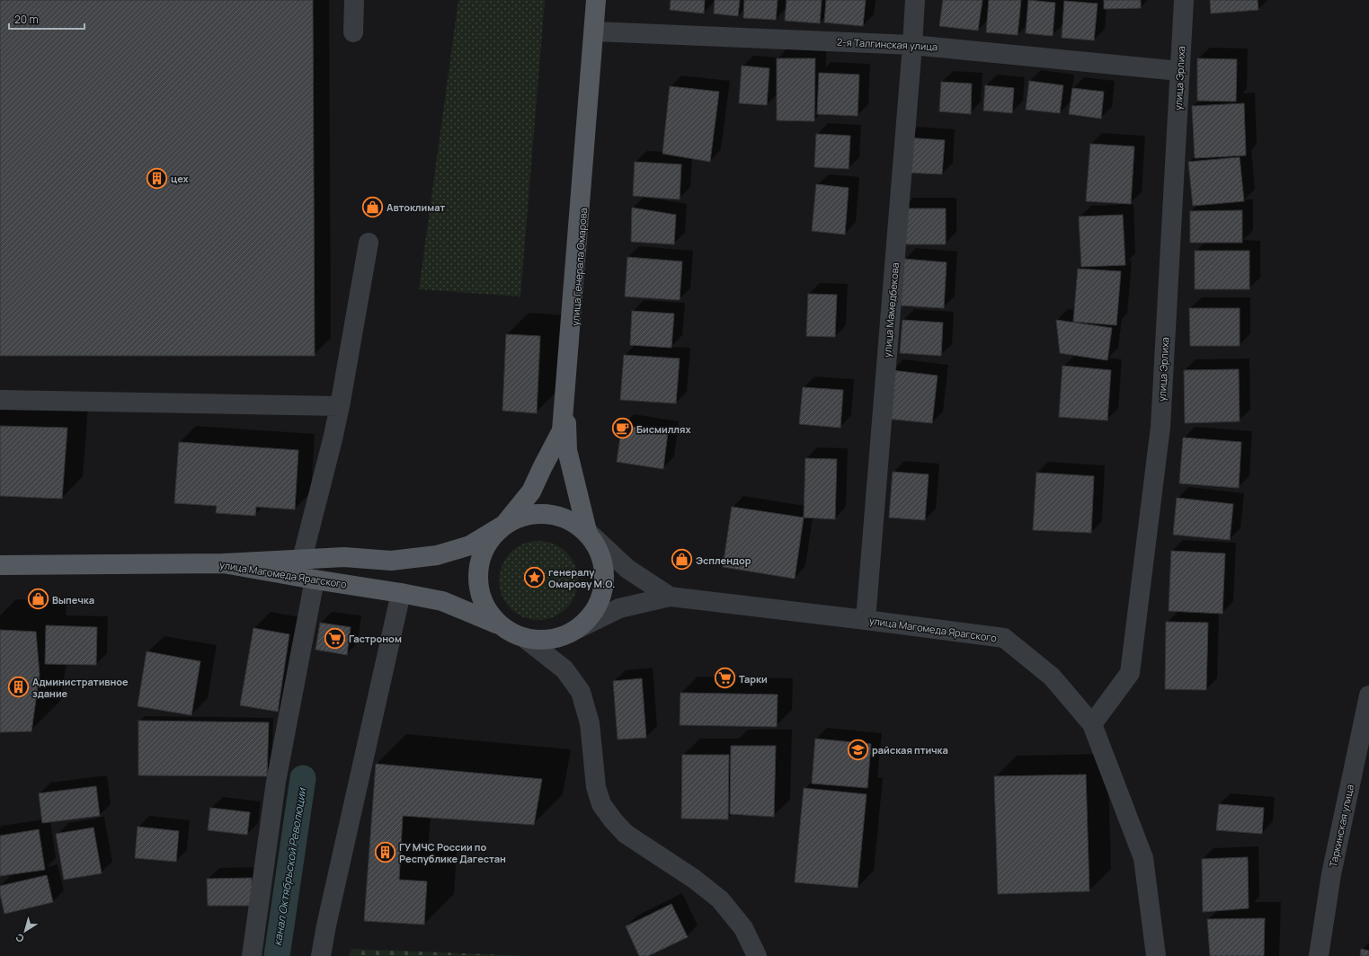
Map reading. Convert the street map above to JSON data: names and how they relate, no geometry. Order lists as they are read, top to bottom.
{
  "streets": {
    "main road": ["улица Генерала Омарова", "улица Магомеда Ярагского"],
    "street": [
      "2-я Талгинская улица",
      "улица Эрлиха",
      "улица Мамедбекова",
      "Таркинская улица"
    ]
  },
  "crossings": [
    ["2-я Талгинская улица", "улица Эрлиха"],
    ["2-я Талгинская улица", "улица Генерала Омарова"],
    ["2-я Талгинская улица", "улица Мамедбекова"],
    ["улица Эрлиха", "улица Магомеда Ярагского"],
    ["улица Генерала Омарова", "улица Магомеда Ярагского"],
    ["улица Мамедбекова", "улица Магомеда Ярагского"]
  ],
  "water": ["канал Октябрьской Революции"],
  "places": {
    "building": ["цех", "Административное здание", "ГУ МЧС России по Республике Дагестан"],
    "shop": ["Автоклимат", "Эсплендор", "Выпечка"],
    "cafe": ["Бисмиллях"],
    "place": ["генералу Омарову М.О."],
    "supermarket": ["Гастроном", "Тарки"],
    "school or university": ["райская птичка"]
  },
  "scale_bar": "20 m",
  "north": "bottom left"
}
